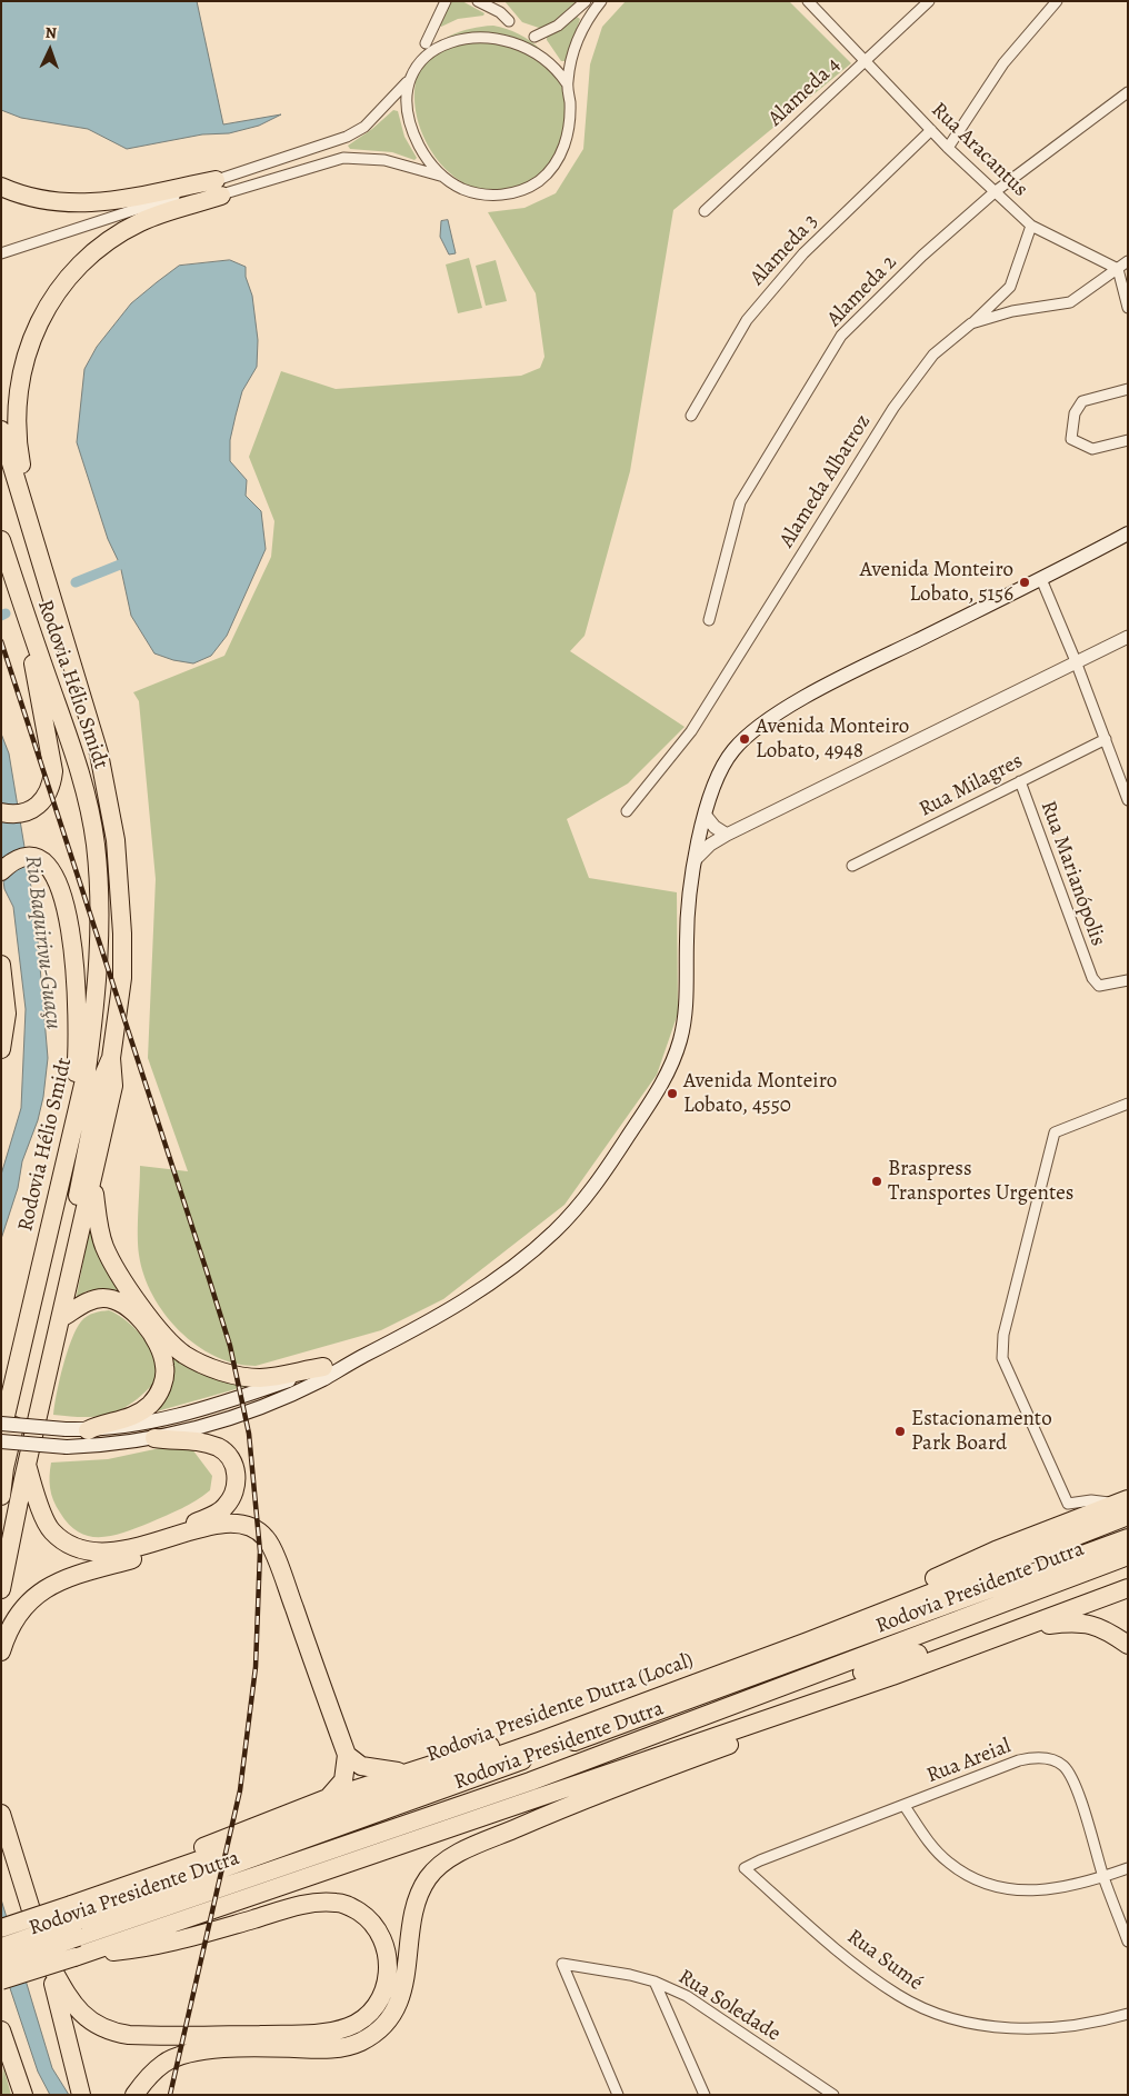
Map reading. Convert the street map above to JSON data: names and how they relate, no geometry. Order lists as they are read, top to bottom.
{
  "streets": {
    "highway": ["Rodovia Hélio Smidt", "Rodovia Presidente Dutra", "Rodovia Presidente Dutra (Local)"],
    "street": [
      "Alameda 4",
      "Rua Aracantus",
      "Alameda 3",
      "Alameda 2",
      "Alameda Albatroz",
      "Rua Milagres",
      "Rua Marianópolis",
      "Rua Areial",
      "Rua Sumé",
      "Rua Soledade"
    ]
  },
  "crossings": [
    ["Alameda 4", "Rua Aracantus"],
    ["Rua Aracantus", "Alameda 3"],
    ["Rua Aracantus", "Alameda 2"],
    ["Rua Aracantus", "Alameda Albatroz"],
    ["Rua Milagres", "Rua Marianópolis"],
    ["Rodovia Presidente Dutra", "Rodovia Presidente Dutra (Local)"],
    ["Rua Areial", "Rua Sumé"]
  ],
  "water": ["Rio Baquirivu-Guaçu"],
  "places": [
    "Avenida Monteiro Lobato, 5156",
    "Avenida Monteiro Lobato, 4948",
    "Avenida Monteiro Lobato, 4550",
    "Braspress Transportes Urgentes",
    "Estacionamento Park Board"
  ],
  "north": "top"
}
